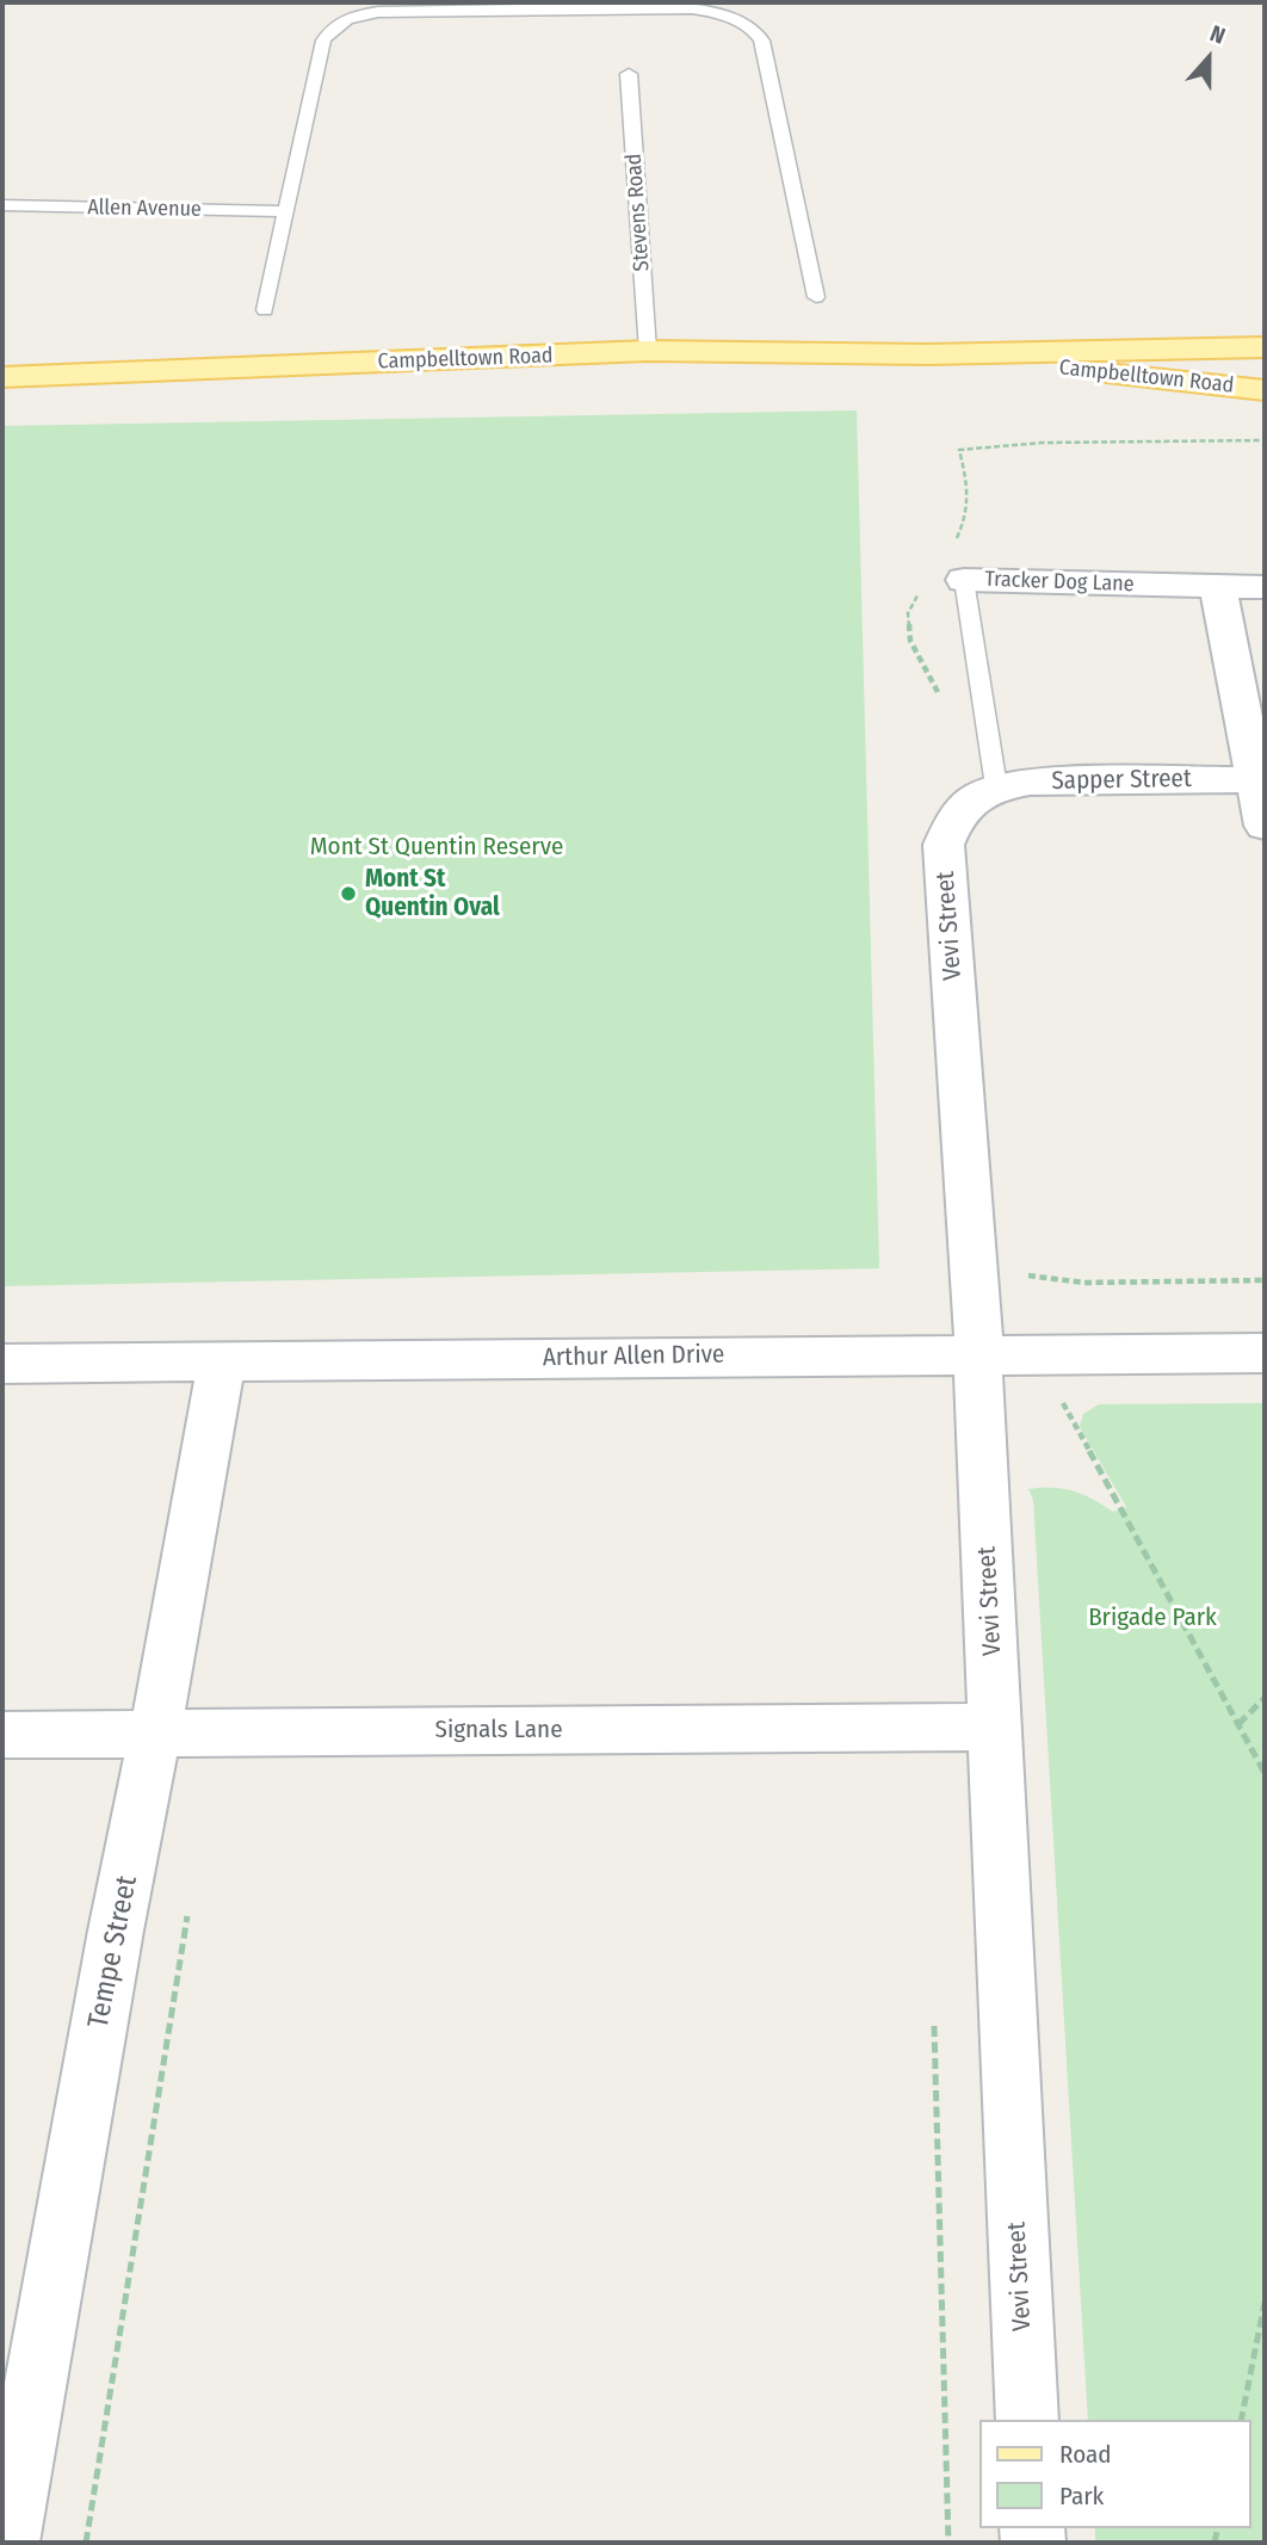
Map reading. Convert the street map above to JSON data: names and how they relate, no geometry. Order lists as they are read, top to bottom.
{
  "streets": {
    "main road": ["Campbelltown Road"],
    "street": [
      "Tracker Dog Lane",
      "Sapper Street",
      "Vevi Street",
      "Arthur Allen Drive",
      "Signals Lane",
      "Tempe Street"
    ],
    "lane": ["Allen Avenue", "Stevens Road"]
  },
  "crossings": [
    ["Stevens Road", "Campbelltown Road"],
    ["Tracker Dog Lane", "Sapper Street"],
    ["Tracker Dog Lane", "Vevi Street"],
    ["Sapper Street", "Vevi Street"],
    ["Vevi Street", "Arthur Allen Drive"],
    ["Vevi Street", "Signals Lane"],
    ["Arthur Allen Drive", "Tempe Street"],
    ["Signals Lane", "Tempe Street"]
  ],
  "parks": ["Mont St Quentin Reserve", "Brigade Park"],
  "places": ["Mont St Quentin Oval"],
  "legend": ["Road", "Park"],
  "north": "top"
}
